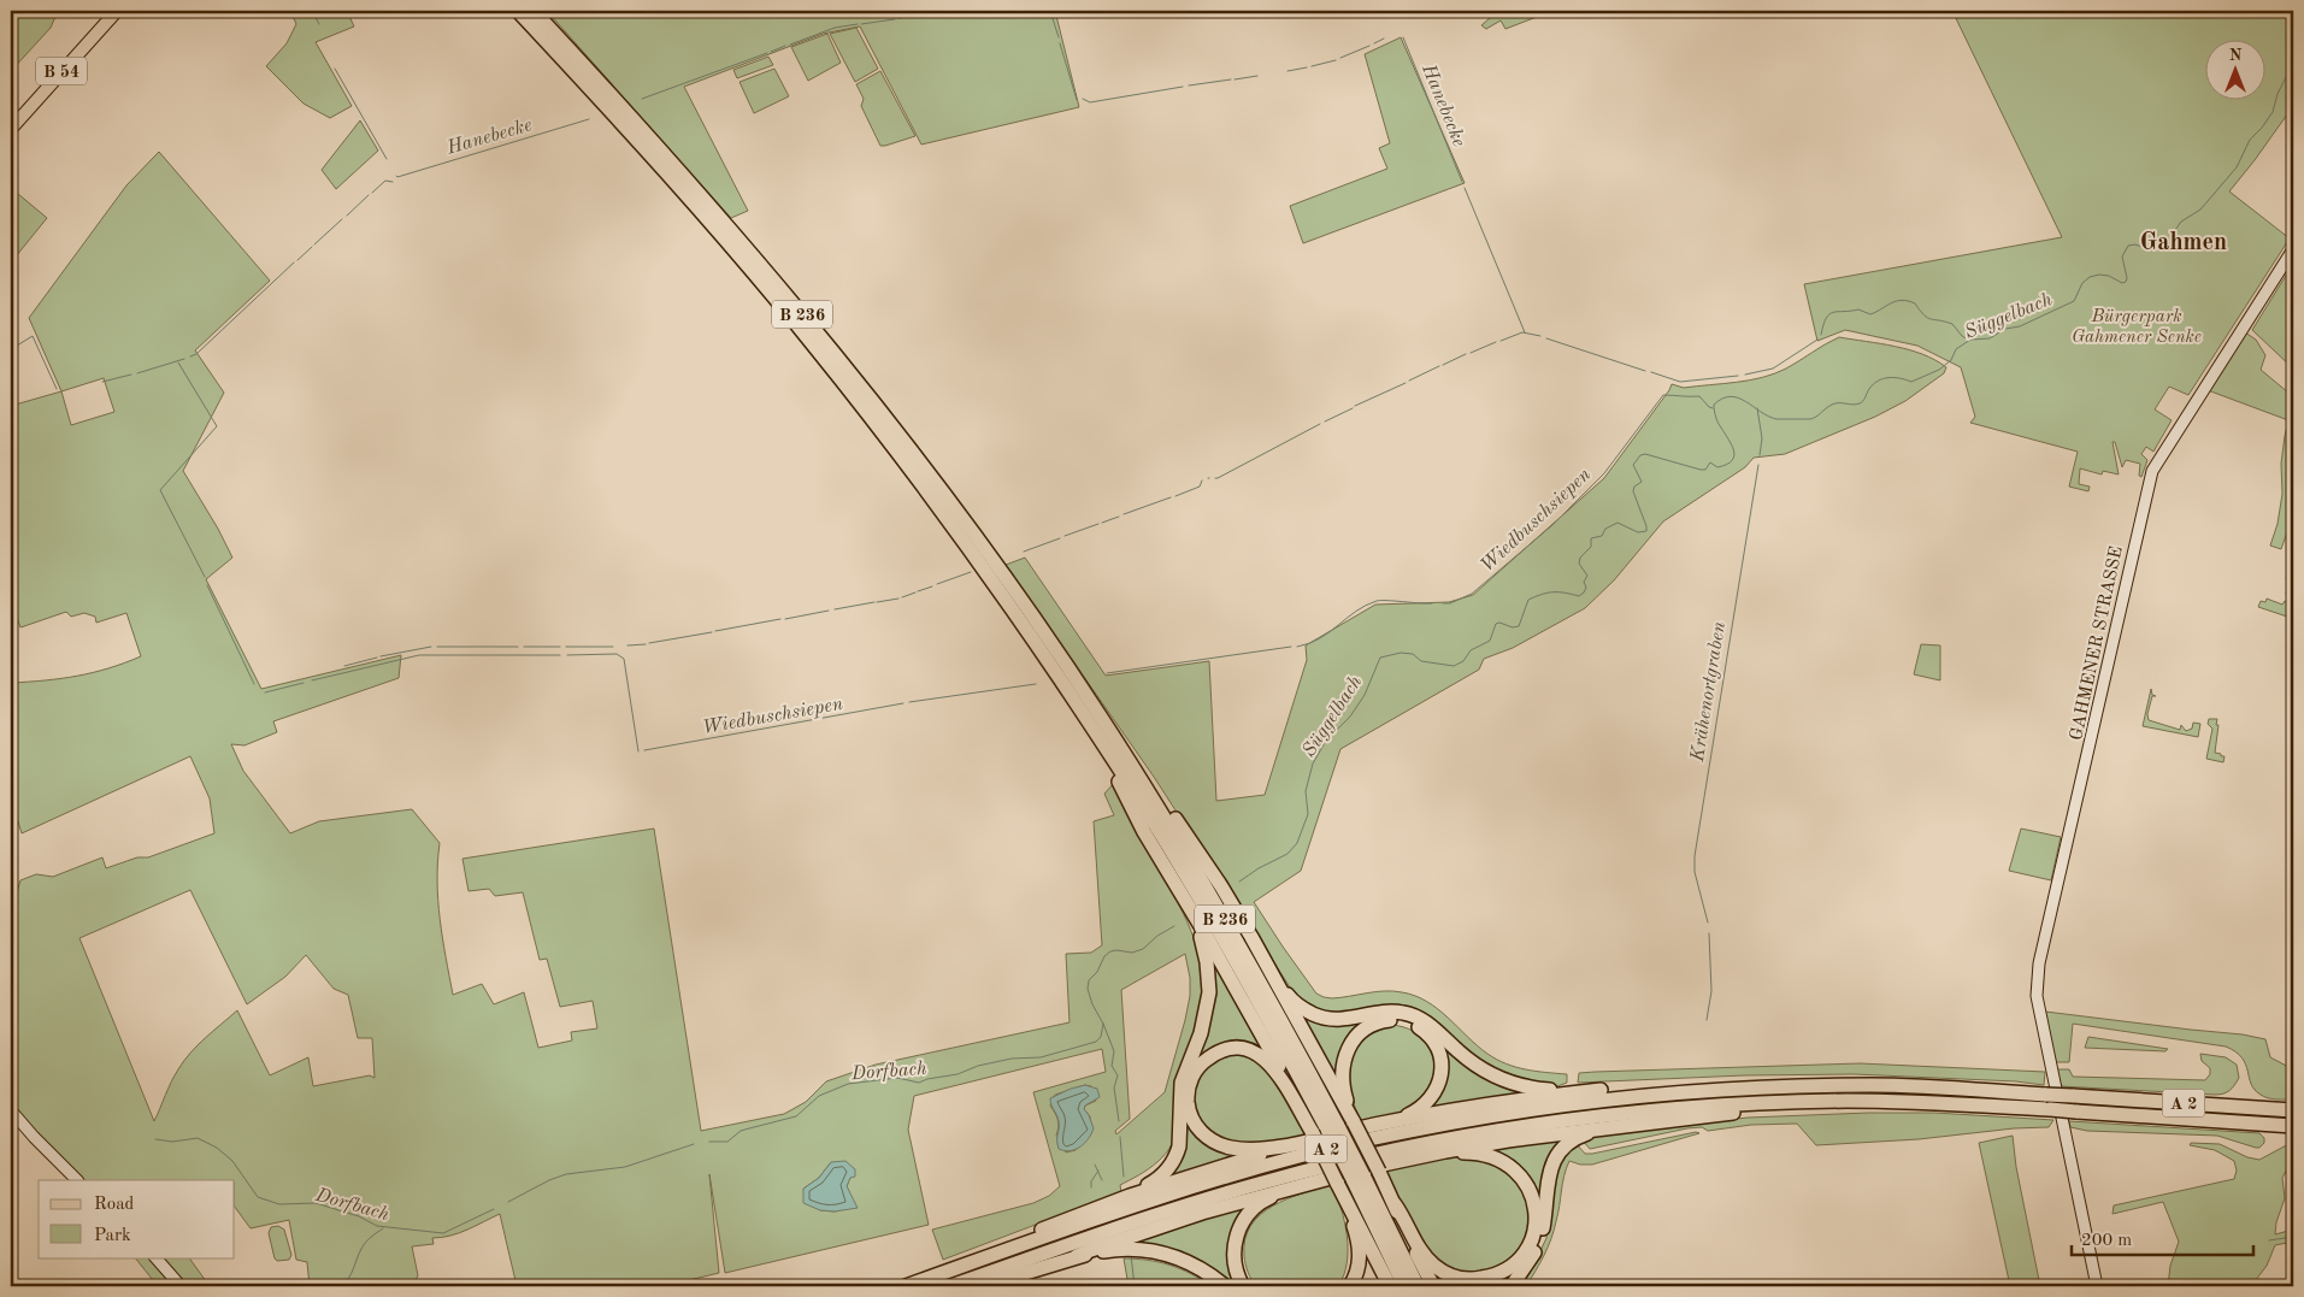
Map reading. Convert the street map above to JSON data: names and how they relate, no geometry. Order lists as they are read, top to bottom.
{
  "streets": {
    "highway": ["B 236", "A 2"],
    "main road": ["B 54", "GAHMENER STRASSE"]
  },
  "districts": ["Gahmen"],
  "water": [
    "Hanebecke",
    "Süggelbach",
    "Wiedbuschsiepen",
    "Krähenortgraben",
    "Dorfbach"
  ],
  "parks": ["Bürgerpark Gahmener Senke"],
  "legend": ["Road", "Park"],
  "scale_bar": "200 m",
  "north": "top"
}
